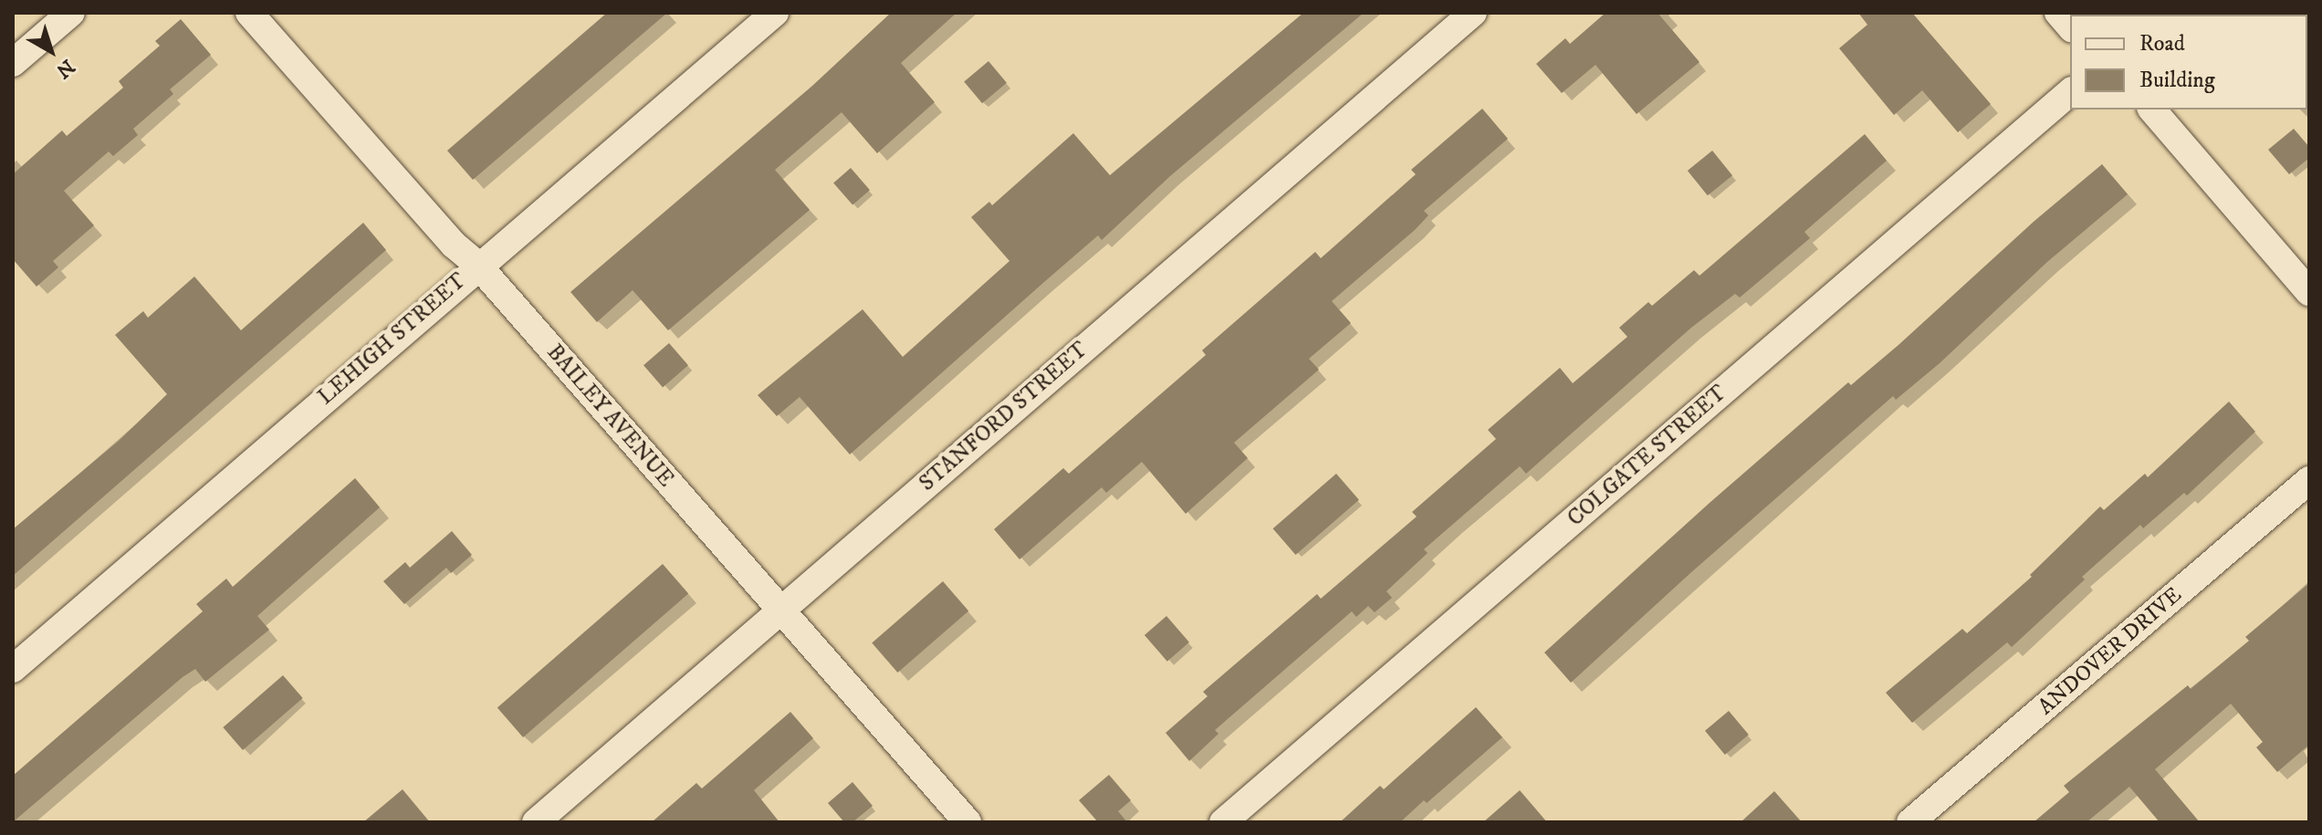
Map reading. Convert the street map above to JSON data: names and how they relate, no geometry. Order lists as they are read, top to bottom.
{
  "streets": {
    "street": [
      "LEHIGH STREET",
      "BAILEY AVENUE",
      "STANFORD STREET",
      "COLGATE STREET",
      "ANDOVER DRIVE"
    ]
  },
  "crossings": [
    ["LEHIGH STREET", "BAILEY AVENUE"],
    ["BAILEY AVENUE", "STANFORD STREET"]
  ],
  "legend": ["Road", "Building"],
  "north": "bottom right"
}
